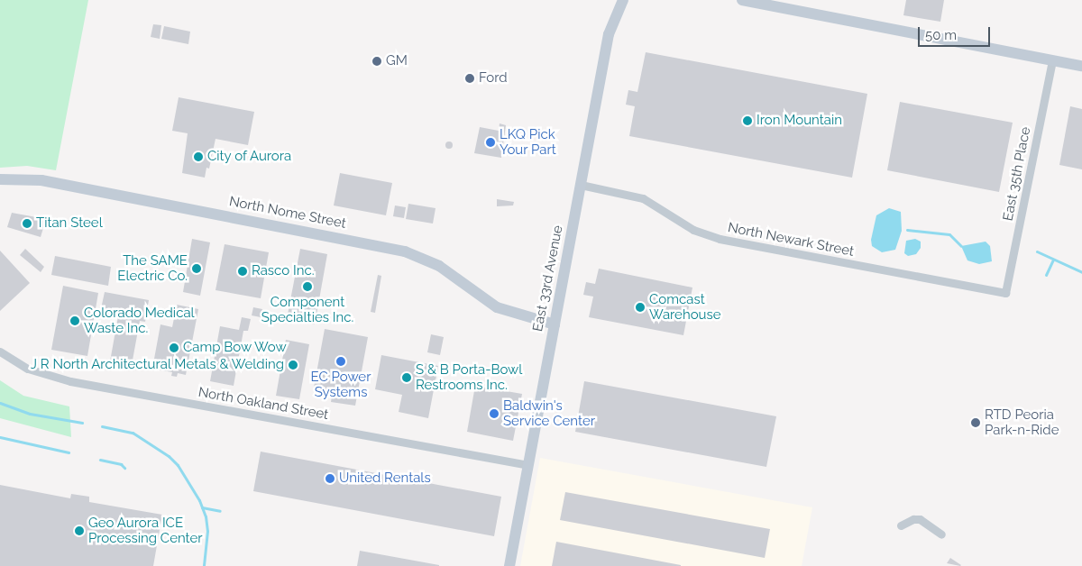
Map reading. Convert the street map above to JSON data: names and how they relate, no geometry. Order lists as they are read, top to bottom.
{
  "streets": {
    "street": [
      "East 35th Place",
      "North Nome Street",
      "North Newark Street",
      "East 33rd Avenue",
      "North Oakland Street"
    ]
  },
  "crossings": [
    ["East 35th Place", "North Newark Street"],
    ["North Nome Street", "East 33rd Avenue"],
    ["North Newark Street", "East 33rd Avenue"],
    ["East 33rd Avenue", "North Oakland Street"]
  ],
  "places": [
    "GM",
    "Ford",
    "Iron Mountain",
    "LKQ Pick Your Part",
    "City of Aurora",
    "Titan Steel",
    "The SAME Electric Co.",
    "Rasco Inc.",
    "Component Specialties Inc.",
    "Comcast Warehouse",
    "Colorado Medical Waste Inc.",
    "Camp Bow Wow",
    "EC Power Systems",
    "J R North Architectural Metals & Welding",
    "S & B Porta-Bowl Restrooms Inc.",
    "Baldwin's Service Center",
    "RTD Peoria Park-n-Ride",
    "United Rentals",
    "Geo Aurora ICE Processing Center"
  ],
  "scale_bar": "50 m"
}
